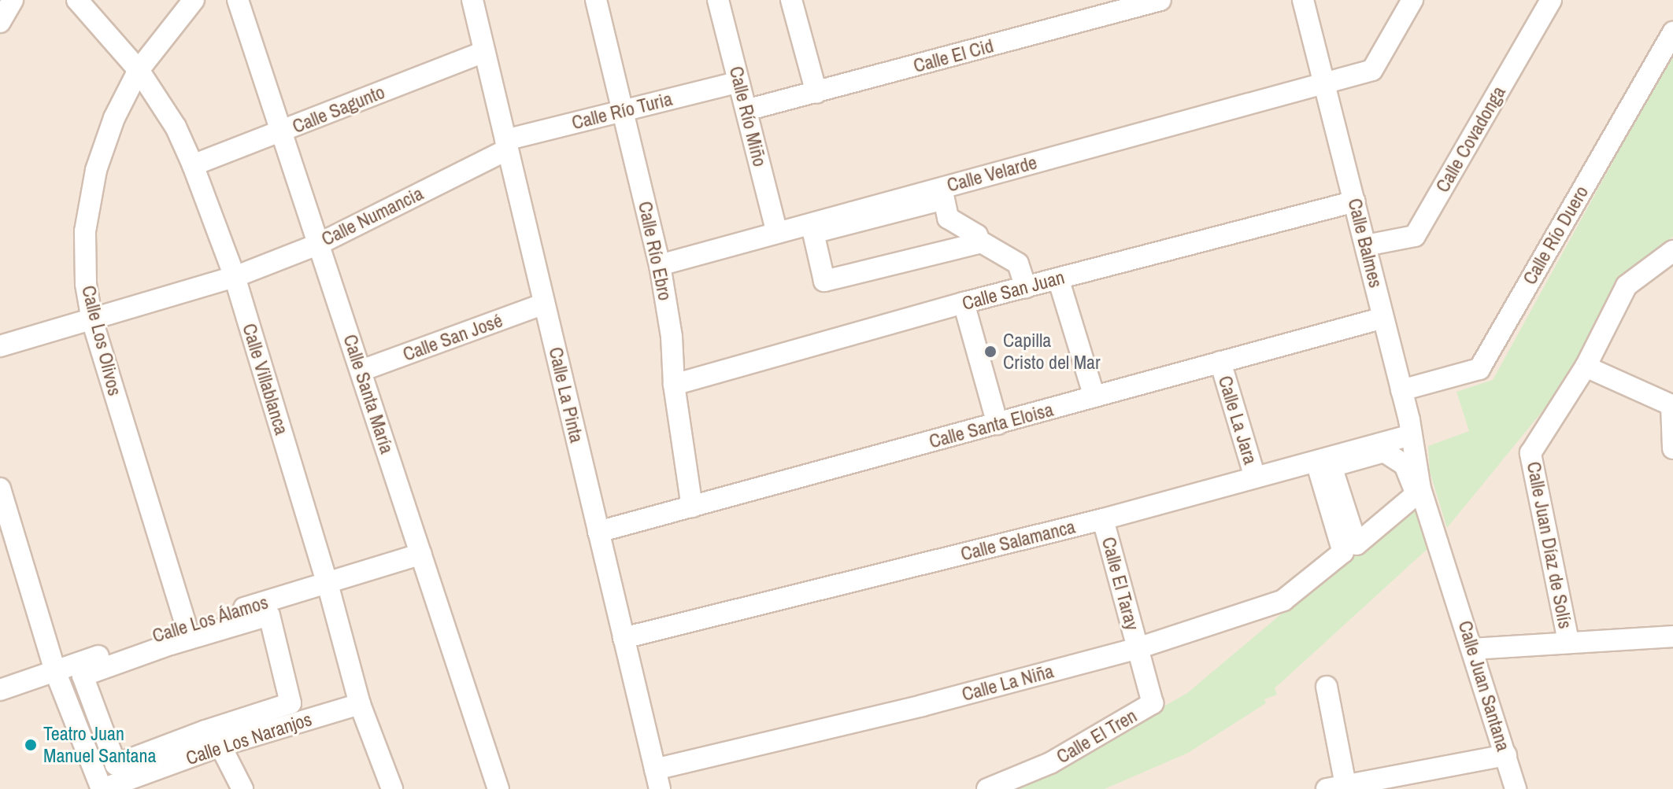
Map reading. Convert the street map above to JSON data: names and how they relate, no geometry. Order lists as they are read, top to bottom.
{
  "streets": {
    "street": [
      "Calle El Cid",
      "Calle Sagunto",
      "Calle Río Turia",
      "Calle Río Miño",
      "Calle Covadonga",
      "Calle Velarde",
      "Calle Numancia",
      "Calle Río Duero",
      "Calle Balmes",
      "Calle Río Ebro",
      "Calle San Juan",
      "Calle San José",
      "Calle Los Olivos",
      "Calle Villablanca",
      "Calle Santa María",
      "Calle La Pinta",
      "Calle La Jara",
      "Calle Santa Eloisa",
      "Calle Salamanca",
      "Calle Juan Díaz de Solís",
      "Calle El Taray",
      "Calle Los Álamos",
      "Calle La Niña",
      "Calle Juan Santana",
      "Calle El Tren",
      "Calle Los Naranjos"
    ]
  },
  "crossings": [
    ["Calle El Cid", "Calle Río Miño"],
    ["Calle Sagunto", "Calle Villablanca"],
    ["Calle Sagunto", "Calle Santa María"],
    ["Calle Sagunto", "Calle La Pinta"],
    ["Calle Río Turia", "Calle Río Miño"],
    ["Calle Río Turia", "Calle Numancia"],
    ["Calle Río Turia", "Calle Río Ebro"],
    ["Calle Río Turia", "Calle La Pinta"],
    ["Calle Río Miño", "Calle Velarde"],
    ["Calle Covadonga", "Calle Balmes"],
    ["Calle Velarde", "Calle Balmes"],
    ["Calle Velarde", "Calle Río Ebro"],
    ["Calle Numancia", "Calle Los Olivos"],
    ["Calle Numancia", "Calle Villablanca"],
    ["Calle Numancia", "Calle Santa María"],
    ["Calle Numancia", "Calle La Pinta"],
    ["Calle Río Duero", "Calle Balmes"],
    ["Calle Balmes", "Calle San Juan"],
    ["Calle Balmes", "Calle Santa Eloisa"],
    ["Calle Balmes", "Calle Salamanca"],
    ["Calle Balmes", "Calle Juan Santana"],
    ["Calle Río Ebro", "Calle San Juan"],
    ["Calle Río Ebro", "Calle Santa Eloisa"],
    ["Calle San José", "Calle Santa María"],
    ["Calle San José", "Calle La Pinta"],
    ["Calle Los Olivos", "Calle Villablanca"],
    ["Calle Los Olivos", "Calle Los Álamos"],
    ["Calle Villablanca", "Calle Los Álamos"],
    ["Calle Villablanca", "Calle Los Naranjos"],
    ["Calle Santa María", "Calle Los Álamos"],
    ["Calle La Pinta", "Calle Santa Eloisa"],
    ["Calle La Pinta", "Calle Salamanca"],
    ["Calle La Pinta", "Calle La Niña"],
    ["Calle La Jara", "Calle Santa Eloisa"],
    ["Calle La Jara", "Calle Salamanca"],
    ["Calle Salamanca", "Calle El Taray"],
    ["Calle Salamanca", "Calle La Niña"],
    ["Calle El Taray", "Calle La Niña"],
    ["Calle El Taray", "Calle El Tren"],
    ["Calle La Niña", "Calle El Tren"]
  ],
  "places": ["Capilla Cristo del Mar", "Teatro Juan Manuel Santana"]
}
